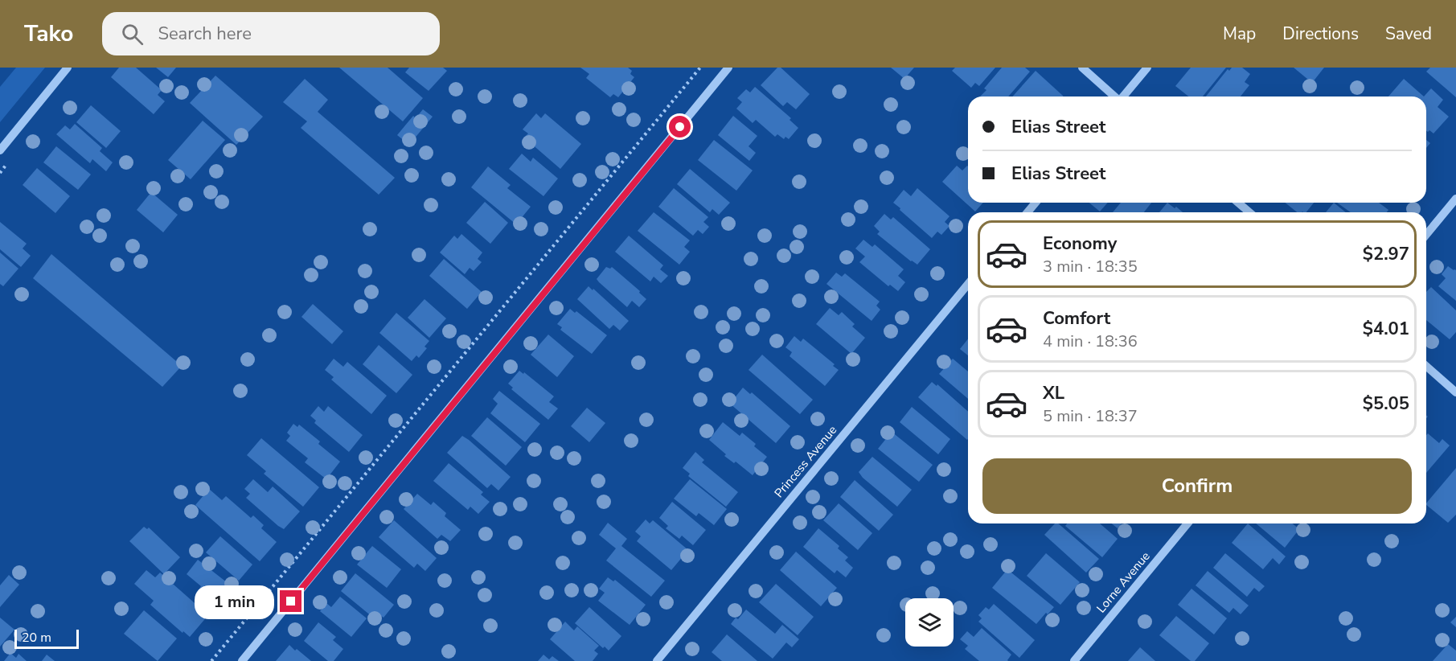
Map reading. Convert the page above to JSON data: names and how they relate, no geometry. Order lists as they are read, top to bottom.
{
  "streets": {
    "street": ["Princess Avenue", "Lorne Avenue"]
  },
  "scale_bar": "20 m",
  "page": {
    "header": "Tako",
    "search": "Search here",
    "nav": ["Map", "Directions", "Saved"],
    "banner": ["Elias Street", "Elias Street"],
    "list": [
      {
        "name": "Economy",
        "note": "3 min · 18:35",
        "value": "$2.97"
      },
      {
        "name": "Comfort",
        "note": "4 min · 18:36",
        "value": "$4.01"
      },
      {
        "name": "XL",
        "note": "5 min · 18:37",
        "value": "$5.05"
      }
    ],
    "buttons": "Confirm",
    "bubble": "1 min",
    "scale": "20 m"
  }
}
